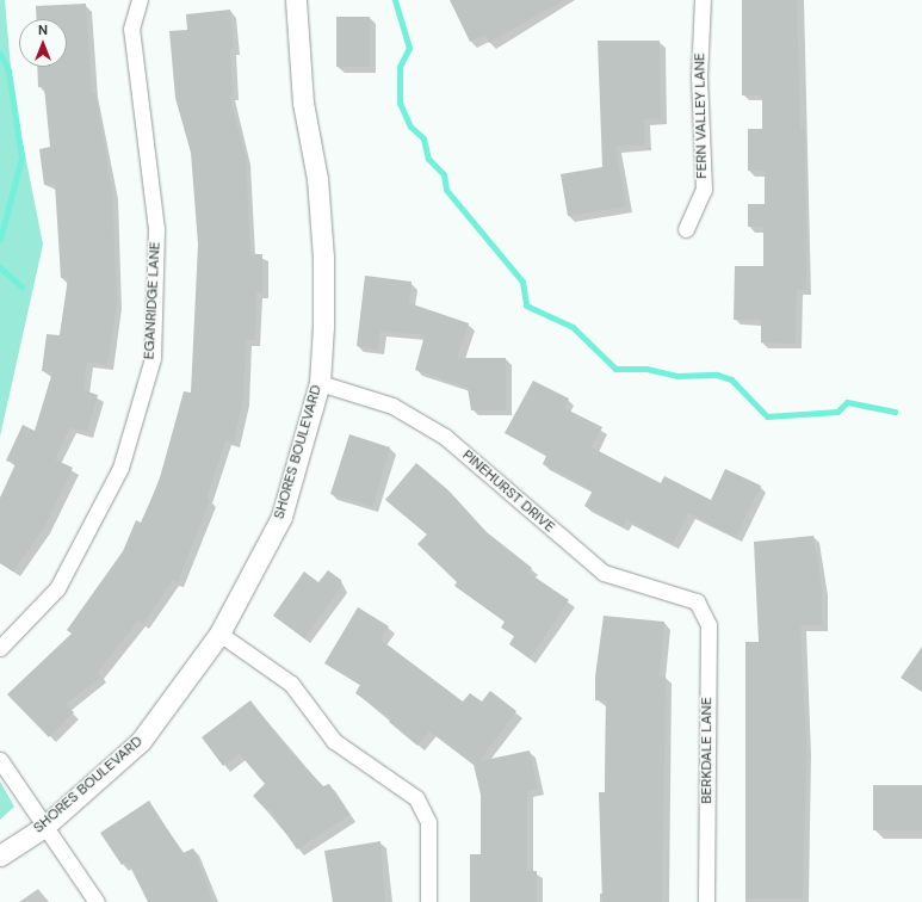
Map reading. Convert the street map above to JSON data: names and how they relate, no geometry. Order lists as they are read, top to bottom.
{
  "streets": {
    "street": [
      "FERN VALLEY LANE",
      "EGANRIDGE LANE",
      "SHORES BOULEVARD",
      "PINEHURST DRIVE",
      "BERKDALE LANE"
    ]
  },
  "crossings": [
    ["SHORES BOULEVARD", "PINEHURST DRIVE"],
    ["PINEHURST DRIVE", "BERKDALE LANE"]
  ],
  "north": "top"
}
